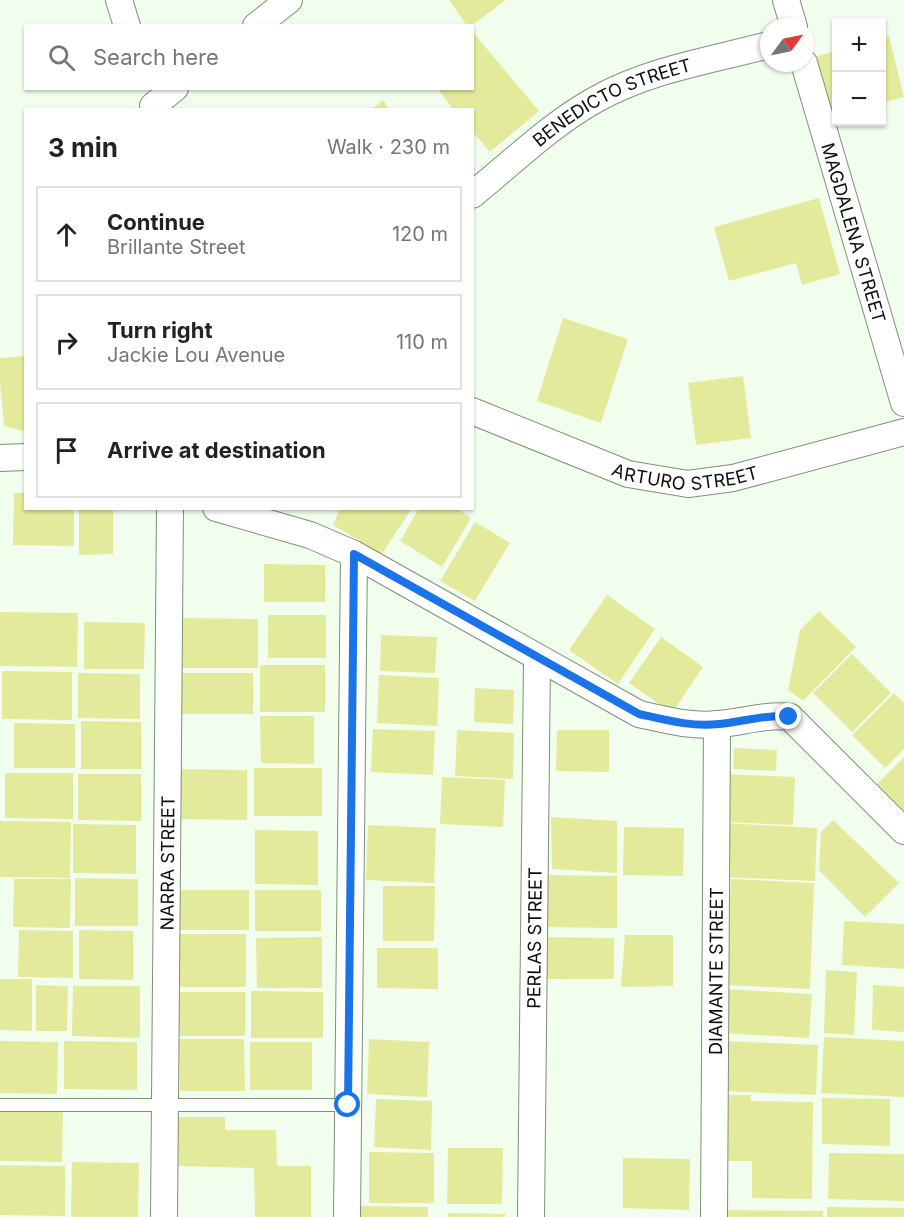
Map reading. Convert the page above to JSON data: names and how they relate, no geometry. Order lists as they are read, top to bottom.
{
  "streets": {
    "street": [
      "BENEDICTO STREET",
      "MAGDALENA STREET",
      "ARTURO STREET",
      "NARRA STREET",
      "PERLAS STREET",
      "DIAMANTE STREET"
    ]
  },
  "north": "top right",
  "page": {
    "map_buttons": ["+", "−"],
    "search": "Search here",
    "heading": ["3 min", "Walk · 230 m"],
    "list": [
      ["Continue", "Brillante Street", "120 m"],
      ["Turn right", "Jackie Lou Avenue", "110 m"],
      "Arrive at destination"
    ]
  }
}
